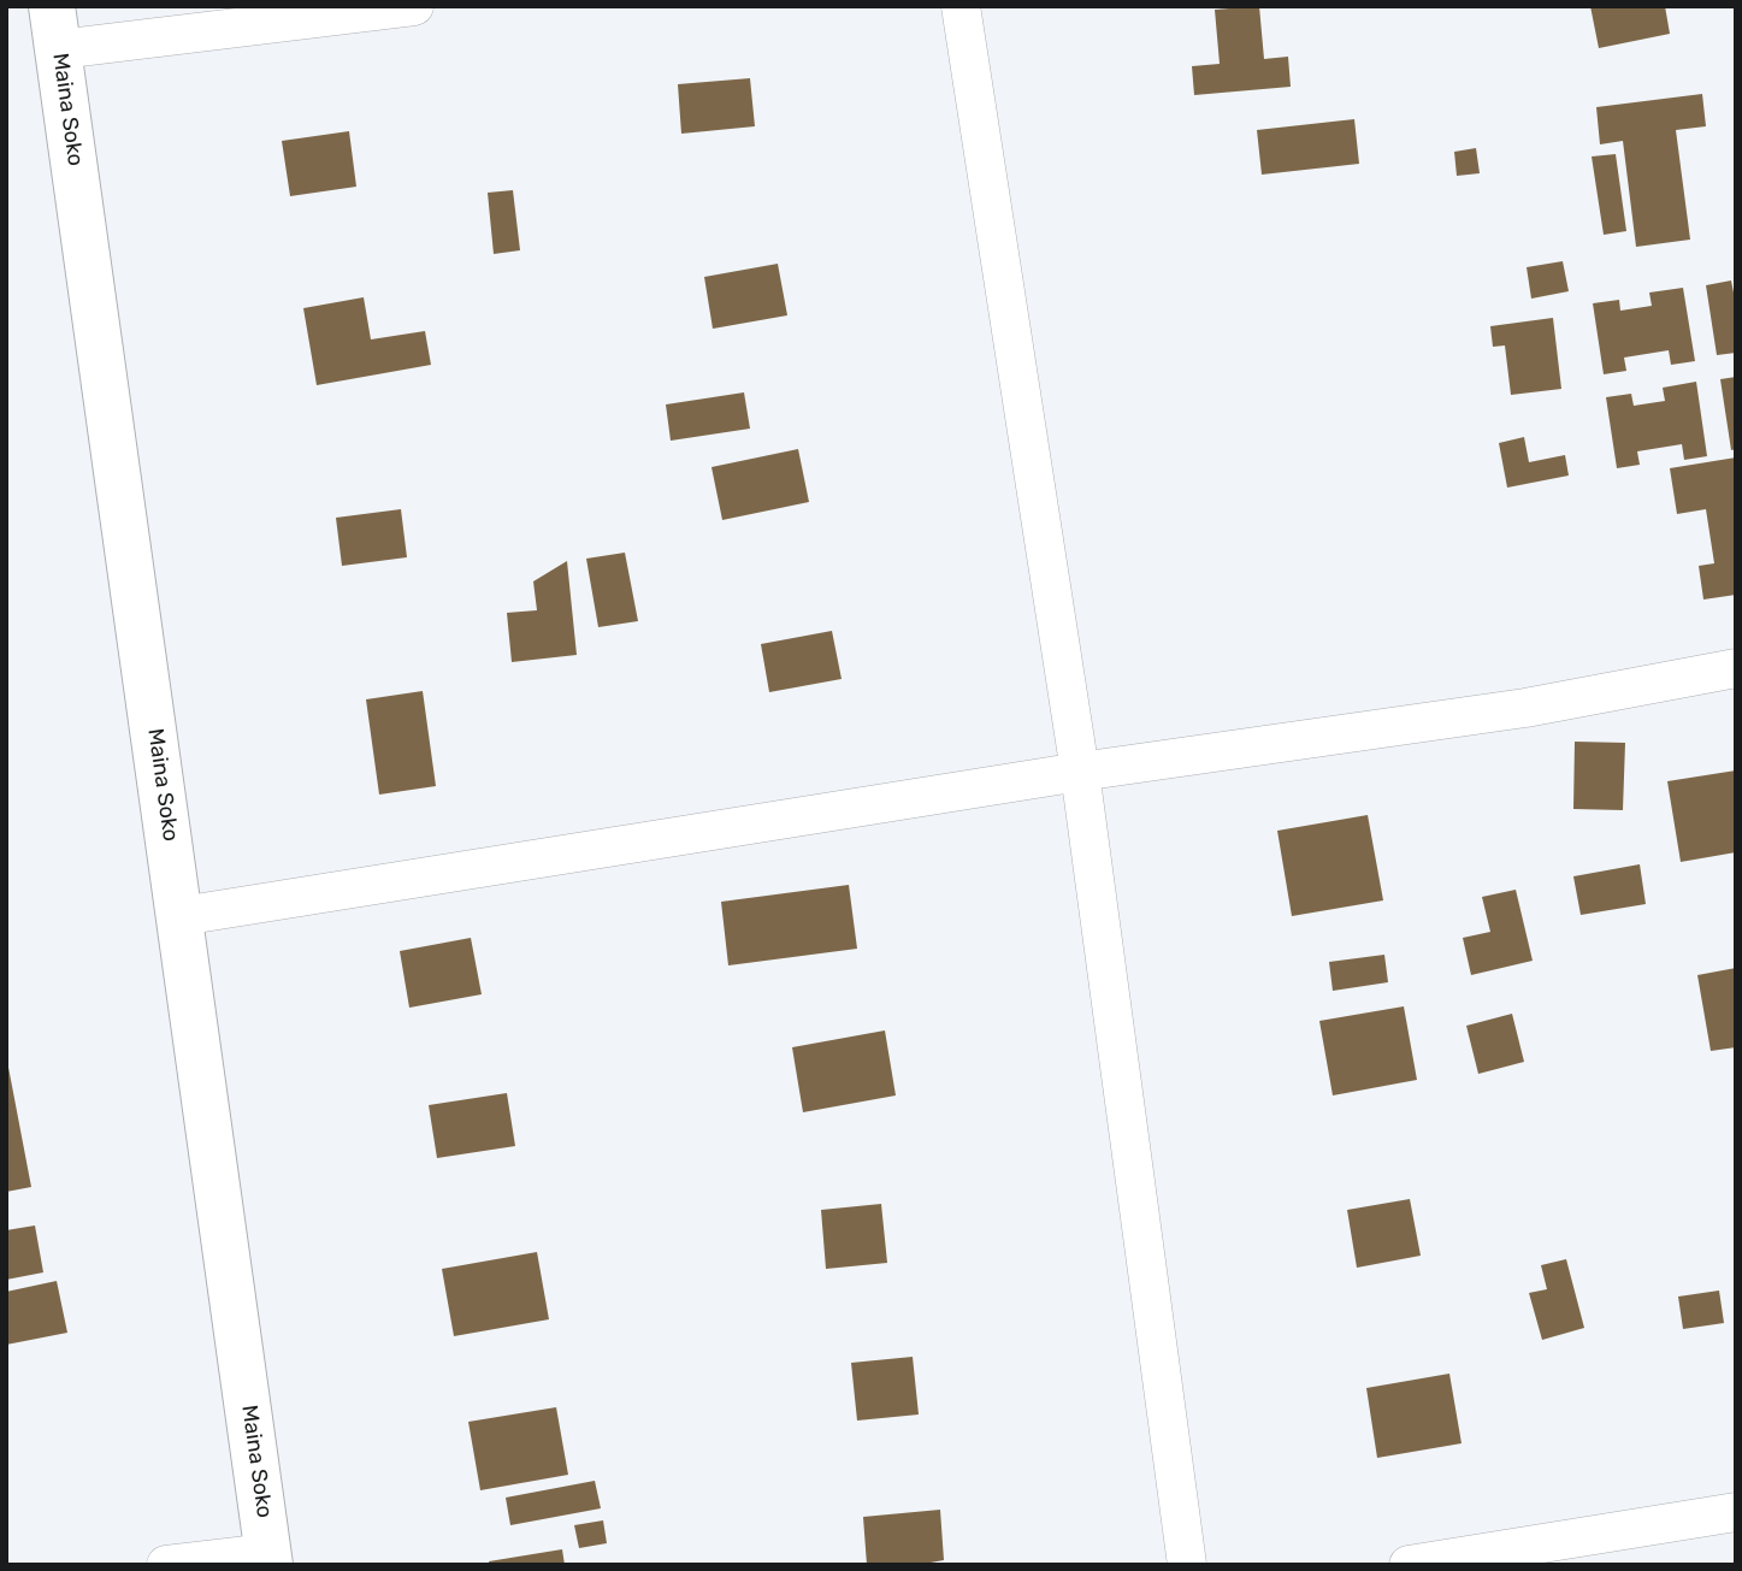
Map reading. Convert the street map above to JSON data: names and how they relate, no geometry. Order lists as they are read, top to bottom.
{
  "streets": {
    "street": ["Maina Soko"]
  }
}
